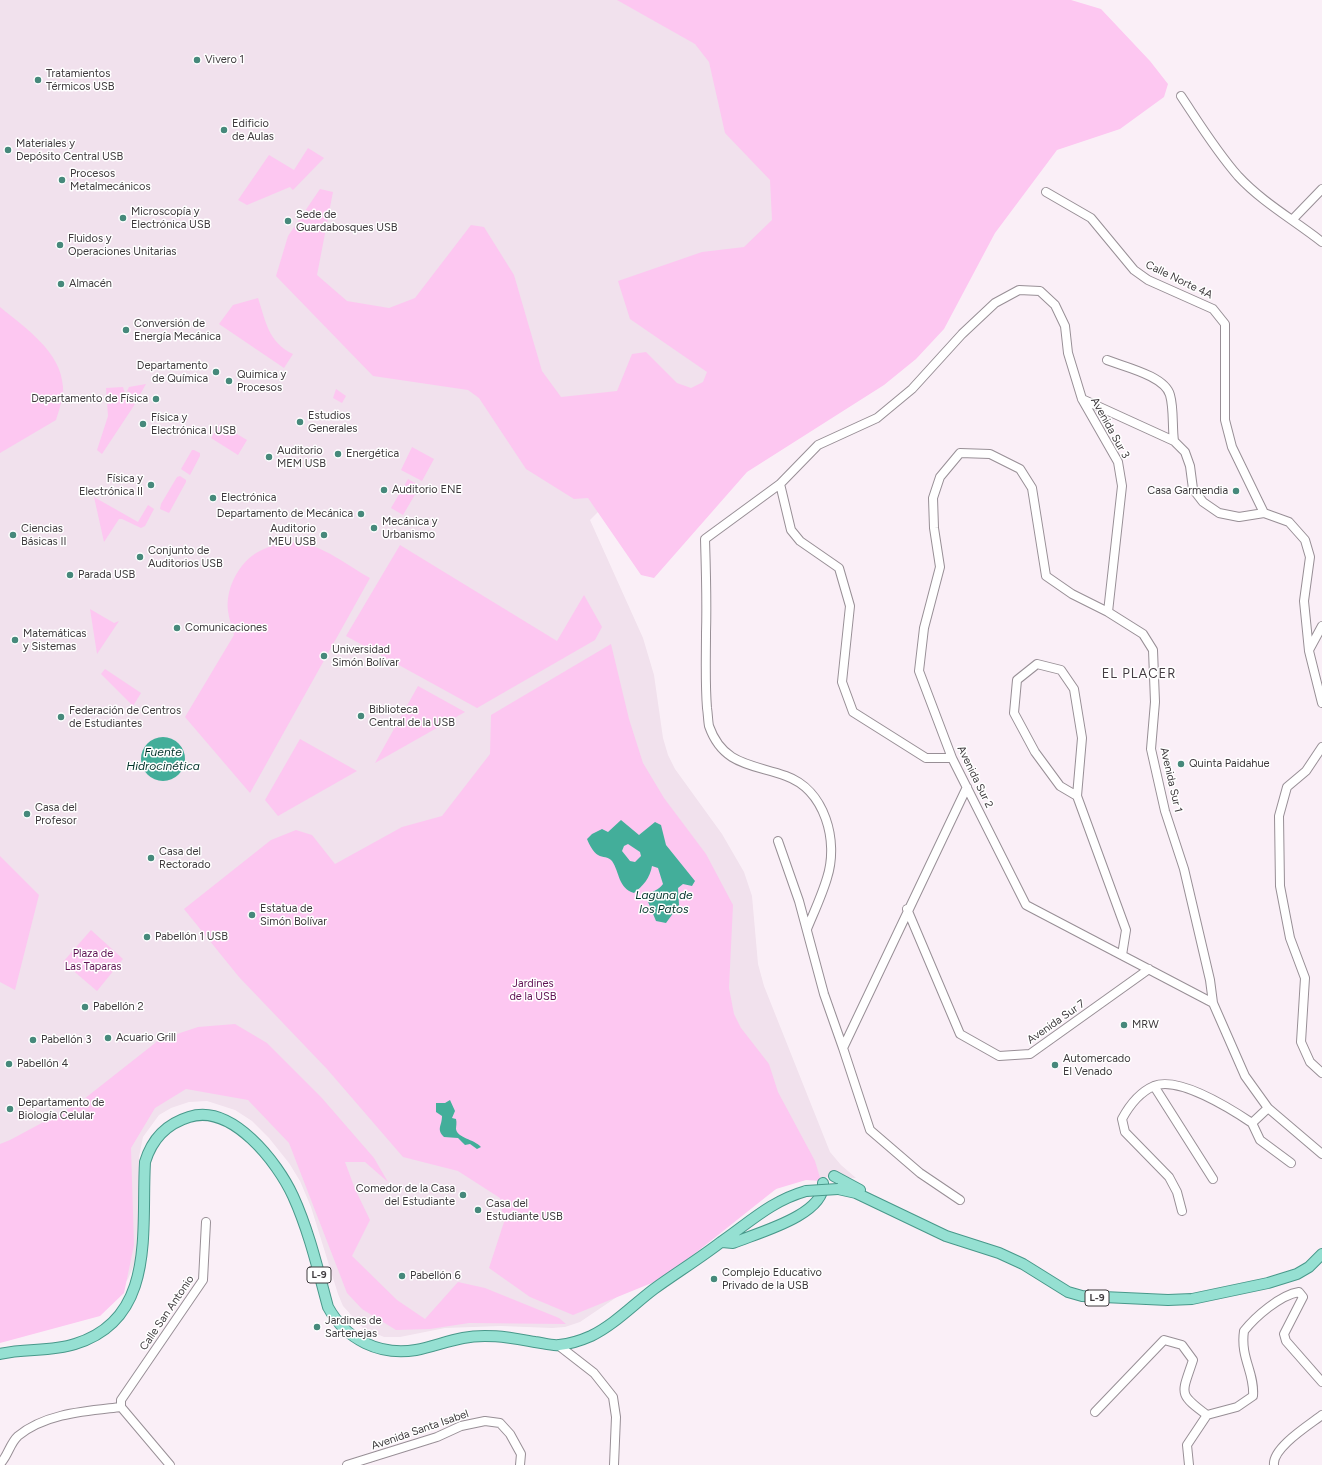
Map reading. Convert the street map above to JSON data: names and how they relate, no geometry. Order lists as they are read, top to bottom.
{
  "streets": {
    "main road": ["L-9"],
    "street": [
      "Calle Norte 4A",
      "Avenida Sur 3",
      "Avenida Sur 2",
      "Avenida Sur 1",
      "Avenida Sur 7",
      "Calle San Antonio",
      "Avenida Santa Isabel"
    ]
  },
  "crossings": [
    ["Avenida Sur 3", "Avenida Sur 1"],
    ["Avenida Sur 2", "Avenida Sur 1"],
    ["Avenida Sur 2", "Avenida Sur 7"]
  ],
  "districts": ["EL PLACER"],
  "water": ["Fuente Hidrocinética", "Laguna de los Patos"],
  "parks": ["Plaza de Las Taparas", "Jardines de la USB"],
  "places": [
    "Vivero 1",
    "Tratamientos Térmicos USB",
    "Edificio de Aulas",
    "Materiales y Depósito Central USB",
    "Procesos Metalmecánicos",
    "Microscopía y Electrónica USB",
    "Sede de Guardabosques USB",
    "Fluidos y Operaciones Unitarias",
    "Almacén",
    "Conversión de Energía Mecánica",
    "Departamento de Química",
    "Quimica y Procesos",
    "Departamento de Física",
    "Estudios Generales",
    "Física y Electrónica I USB",
    "Energética",
    "Auditorio MEM USB",
    "Física y Electrónica II",
    "Auditorio ENE",
    "Casa Garmendia",
    "Electrónica",
    "Departamento de Mecánica",
    "Mecánica y Urbanismo",
    "Ciencias Básicas II",
    "Auditorio MEU USB",
    "Conjunto de Auditorios USB",
    "Parada USB",
    "Comunicaciones",
    "Matemáticas y Sistemas",
    "Universidad Simón Bolívar",
    "Biblioteca Central de la USB",
    "Federación de Centros de Estudiantes",
    "Quinta Paidahue",
    "Casa del Profesor",
    "Casa del Rectorado",
    "Estatua de Simón Bolívar",
    "Pabellón 1 USB",
    "Pabellón 2",
    "MRW",
    "Acuario Grill",
    "Pabellón 3",
    "Pabellón 4",
    "Automercado El Venado",
    "Departamento de Biología Celular",
    "Comedor de la Casa del Estudiante",
    "Casa del Estudiante USB",
    "Pabellón 6",
    "Complejo Educativo Privado de la USB",
    "Jardines de Sartenejas"
  ]
}
